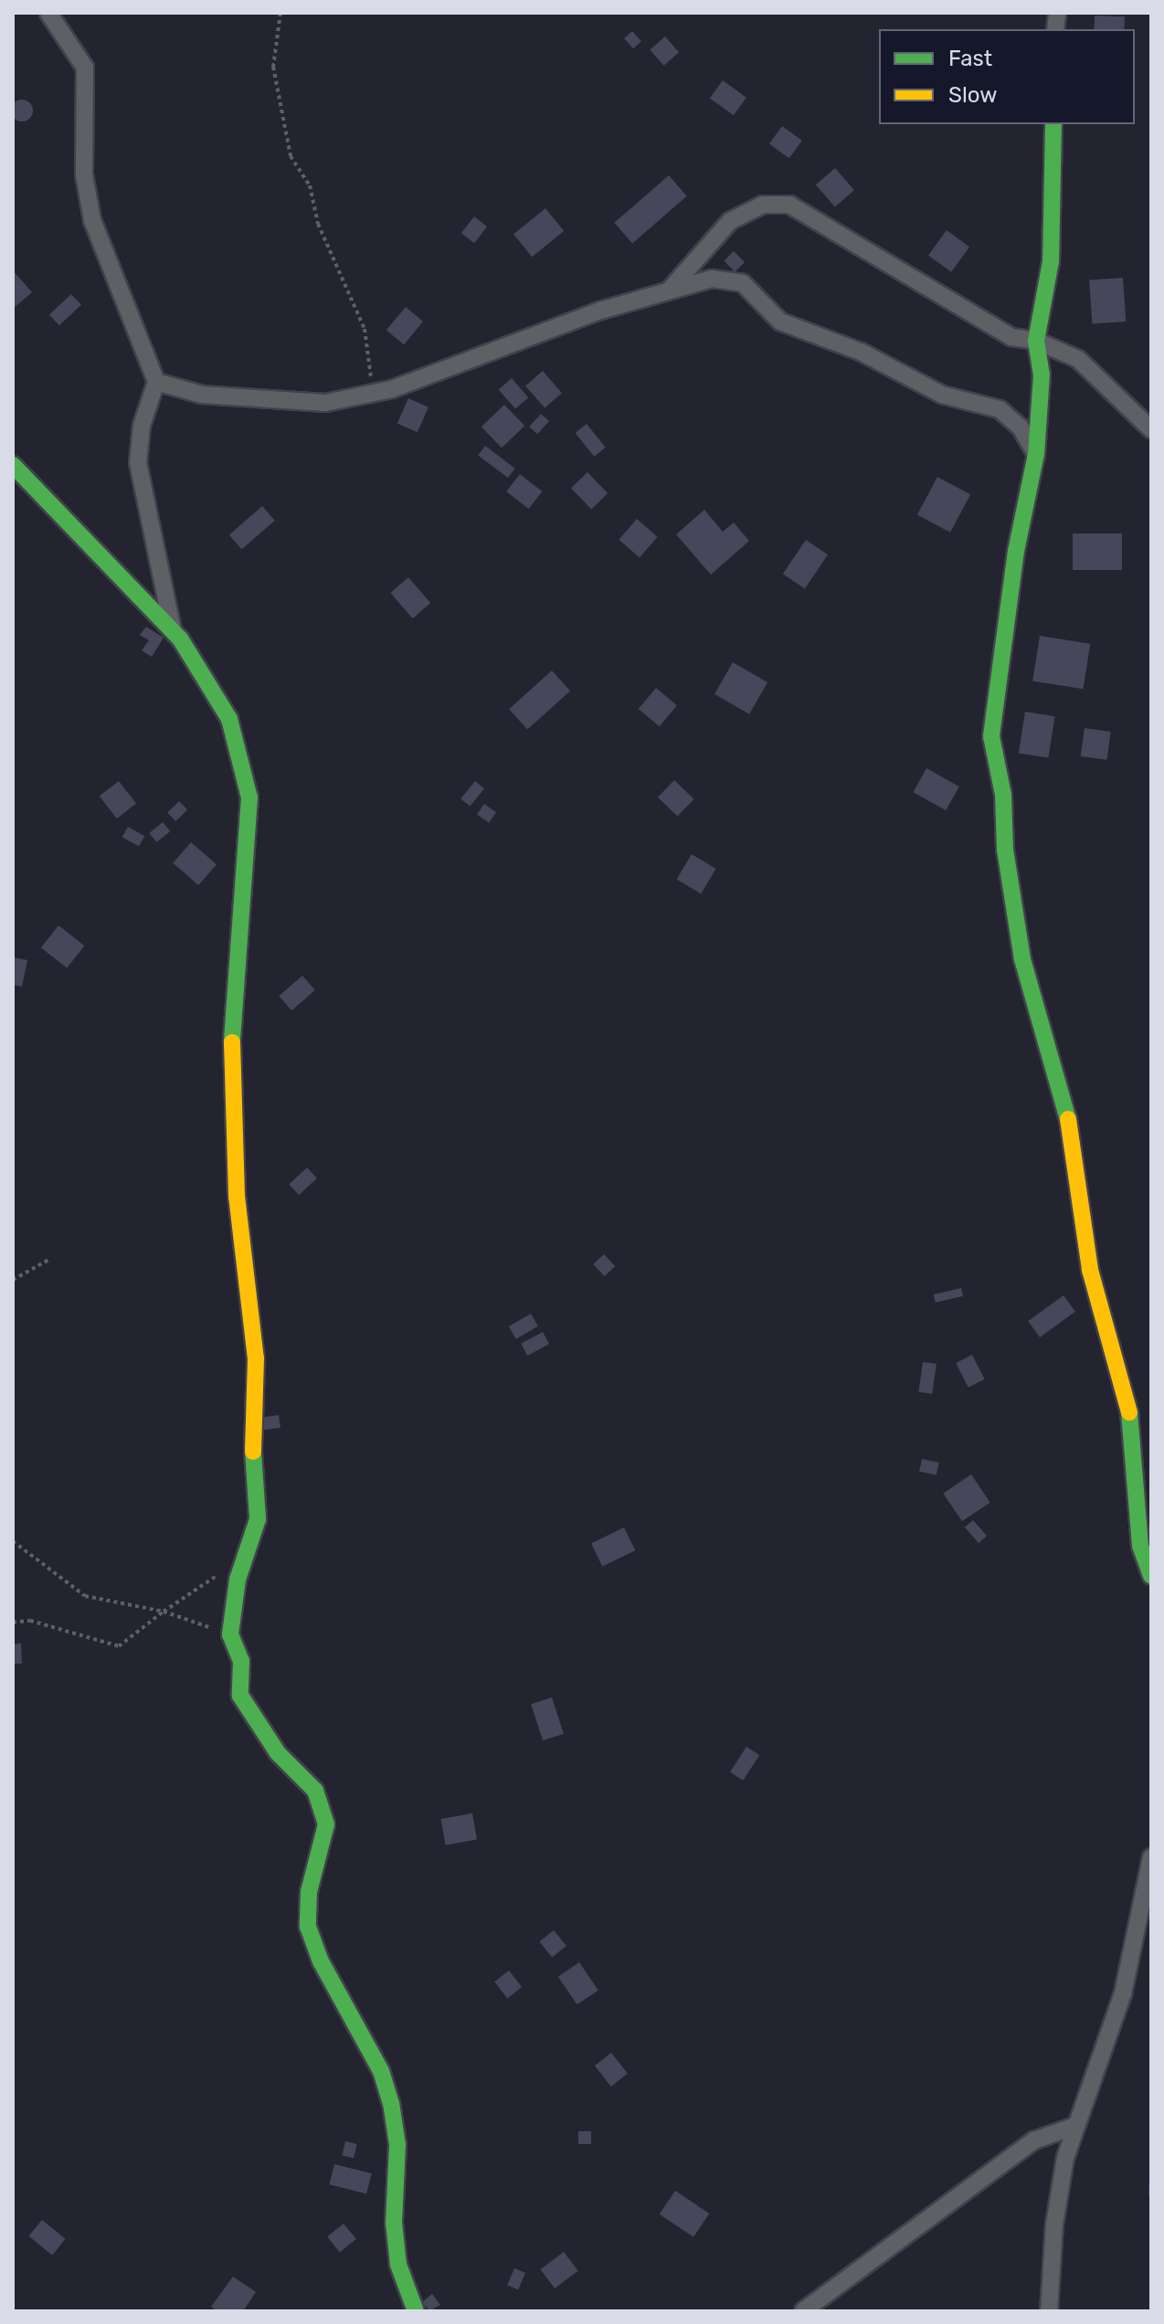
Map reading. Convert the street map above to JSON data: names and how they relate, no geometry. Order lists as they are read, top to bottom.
{
  "legend": ["Fast", "Slow"]
}
